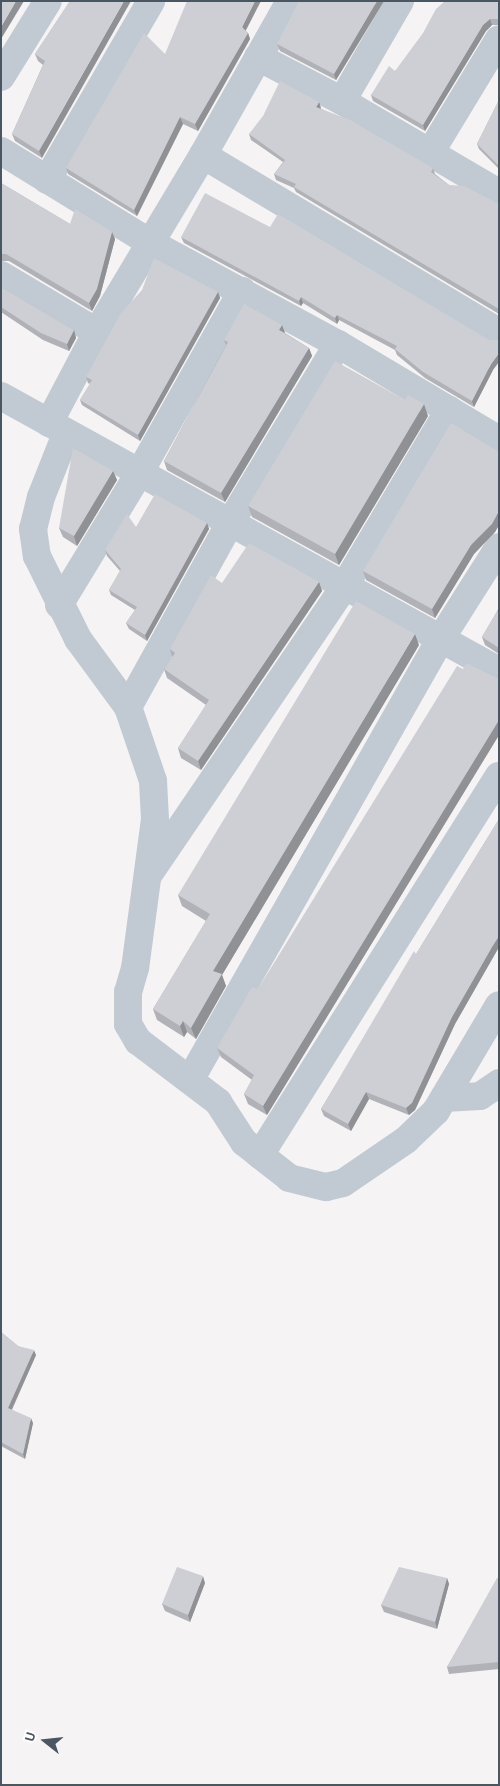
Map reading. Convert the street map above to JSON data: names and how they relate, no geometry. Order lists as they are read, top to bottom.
{
  "north": "left"
}
